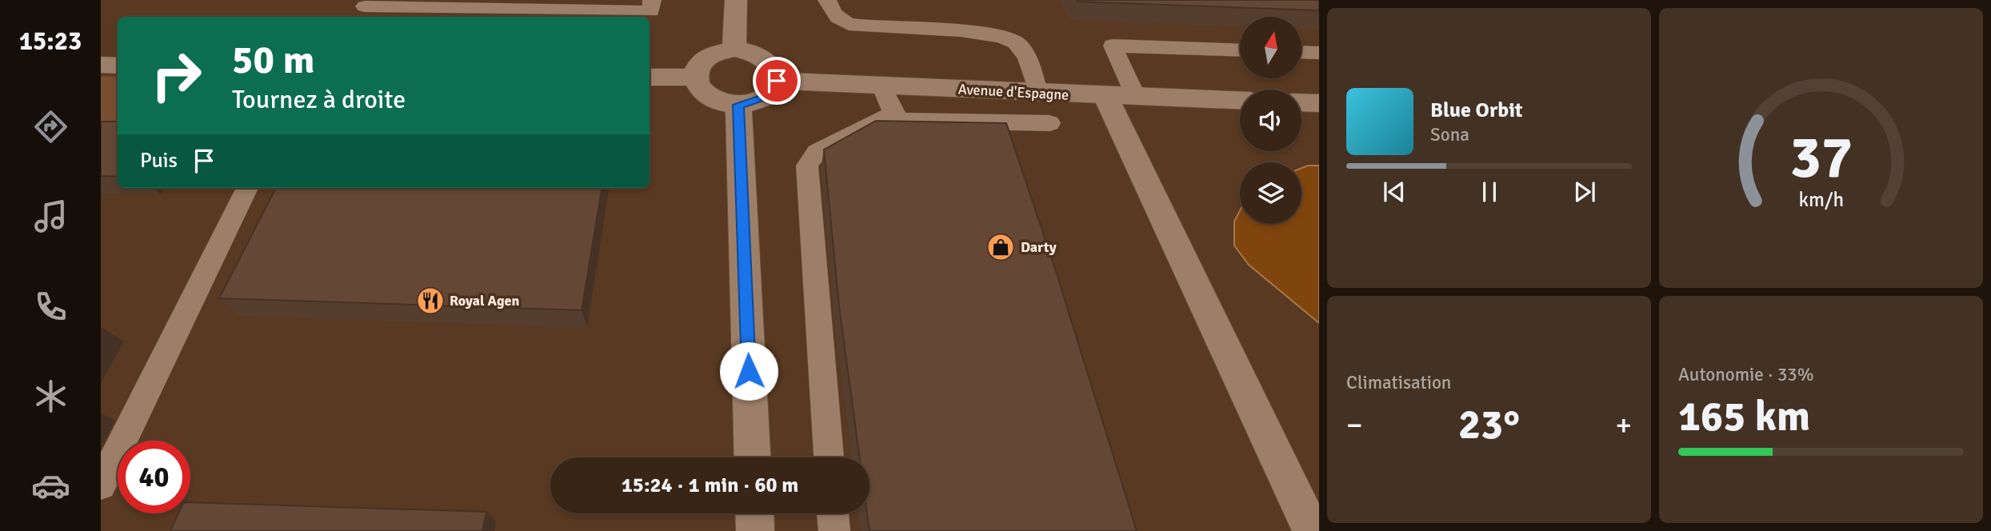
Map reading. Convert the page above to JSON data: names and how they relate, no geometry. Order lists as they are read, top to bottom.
{
  "streets": {
    "street": ["Avenue d'Espagne"]
  },
  "places": {
    "shop": ["Darty"],
    "restaurant": ["Royal Agen"]
  },
  "north": "top",
  "page": {
    "tabs": "15:23",
    "turn": ["50 m", "Tournez à droite"],
    "song": ["Blue Orbit", "Sona"],
    "then": "Puis",
    "tile": [
      "Climatisation",
      ["Autonomie · 33%", "165 km"]
    ],
    "heat": ["−", "23°", "+"],
    "limit": "40",
    "trip": "15:24 · 1 min · 60 m",
    "gauge": ["37", "km/h"]
  }
}
